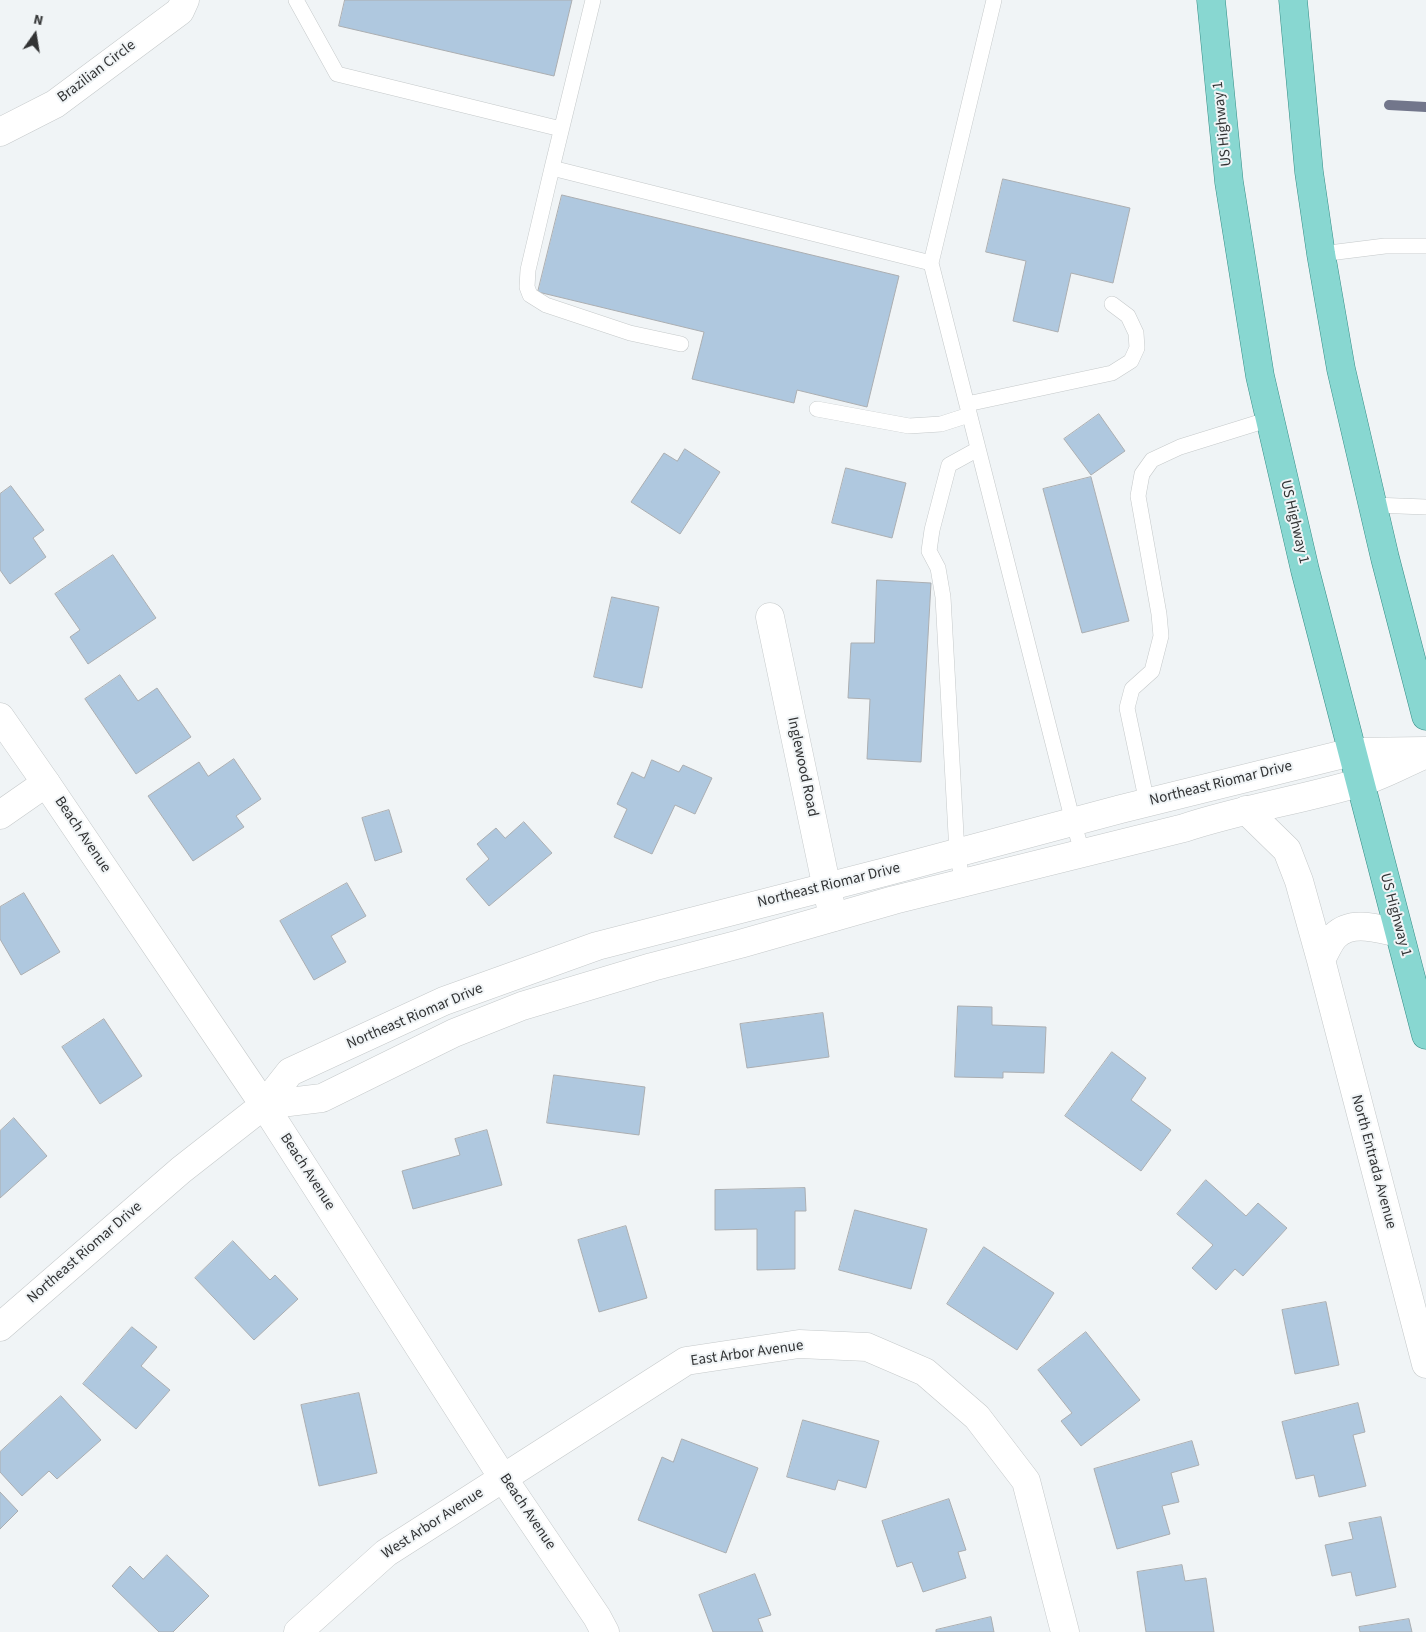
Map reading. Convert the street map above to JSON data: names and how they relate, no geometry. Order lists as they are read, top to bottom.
{
  "streets": {
    "main road": ["US Highway 1"],
    "street": [
      "Brazilian Circle",
      "Inglewood Road",
      "Northeast Riomar Drive",
      "Beach Avenue",
      "North Entrada Avenue",
      "East Arbor Avenue",
      "West Arbor Avenue"
    ]
  },
  "crossings": [
    ["US Highway 1", "Northeast Riomar Drive"],
    ["Inglewood Road", "Northeast Riomar Drive"],
    ["Northeast Riomar Drive", "Beach Avenue"],
    ["Northeast Riomar Drive", "North Entrada Avenue"],
    ["Beach Avenue", "East Arbor Avenue"],
    ["Beach Avenue", "West Arbor Avenue"],
    ["East Arbor Avenue", "West Arbor Avenue"]
  ],
  "north": "top"
}
